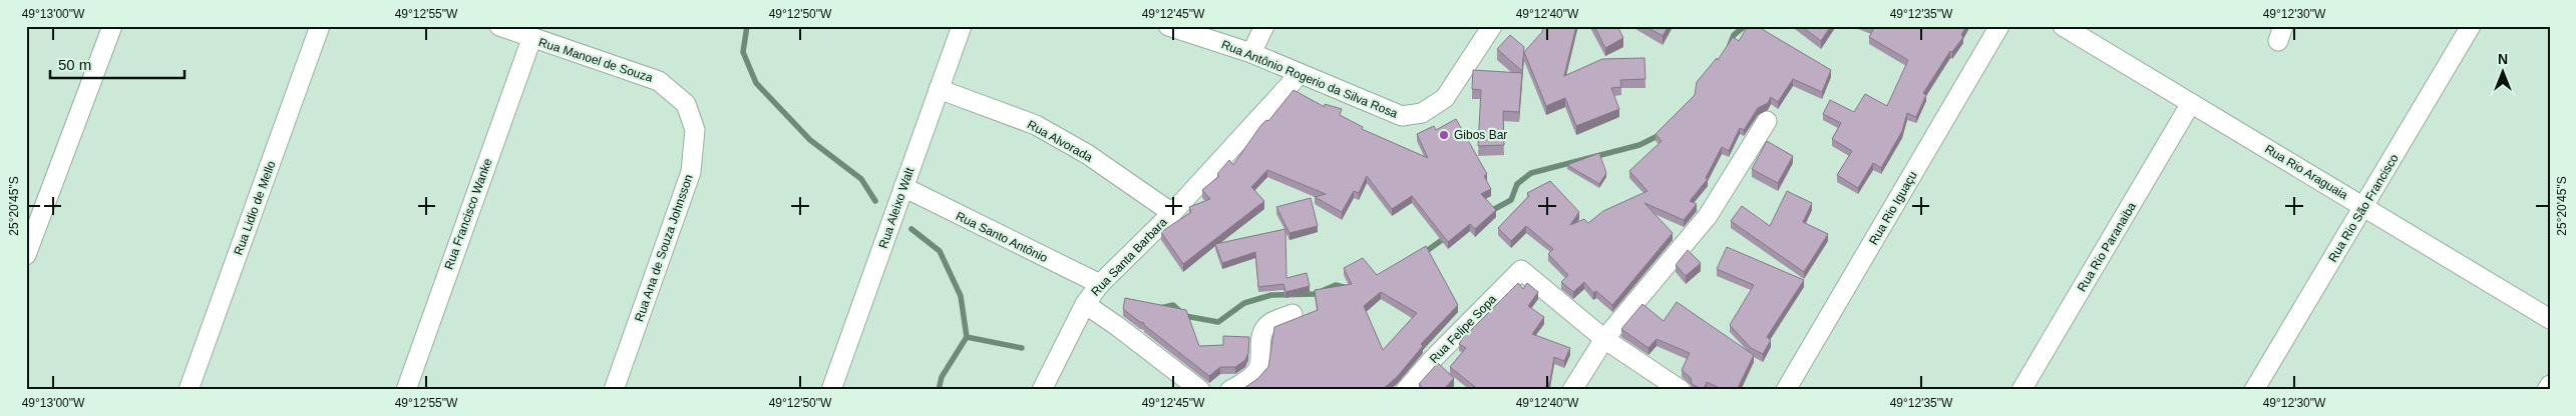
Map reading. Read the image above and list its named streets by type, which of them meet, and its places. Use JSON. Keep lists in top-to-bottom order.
{
  "streets": {
    "street": [
      "Rua Manoel de Souza",
      "Rua Antônio Rogerio da Silva Rosa",
      "Rua Alvorada",
      "Rua Rio Araguaia",
      "Rua Lidio de Mello",
      "Rua Aleixo Walt",
      "Rua Rio Iguaçu",
      "Rua Rio São Francisco",
      "Rua Francisco Wanke",
      "Rua Santo Antônio",
      "Rua Rio Paranaiba",
      "Rua Ana de Souza Johnsson",
      "Rua Santa Barbara",
      "Rua Felipe Sopa"
    ]
  },
  "crossings": [
    ["Rua Manoel de Souza", "Rua Francisco Wanke"],
    ["Rua Manoel de Souza", "Rua Ana de Souza Johnsson"],
    ["Rua Antônio Rogerio da Silva Rosa", "Rua Santa Barbara"],
    ["Rua Alvorada", "Rua Aleixo Walt"],
    ["Rua Alvorada", "Rua Santa Barbara"],
    ["Rua Rio Araguaia", "Rua Rio São Francisco"],
    ["Rua Rio Araguaia", "Rua Rio Paranaiba"],
    ["Rua Aleixo Walt", "Rua Santo Antônio"],
    ["Rua Santo Antônio", "Rua Santa Barbara"]
  ],
  "places": ["Gibos Bar"],
  "scale_bar": "50 m",
  "north": "top",
  "coordinates": [
    "49°13'00\"W",
    "49°12'55\"W",
    "49°12'50\"W",
    "49°12'45\"W",
    "49°12'40\"W",
    "49°12'35\"W",
    "49°12'30\"W",
    "25°20'45\"S"
  ]
}
